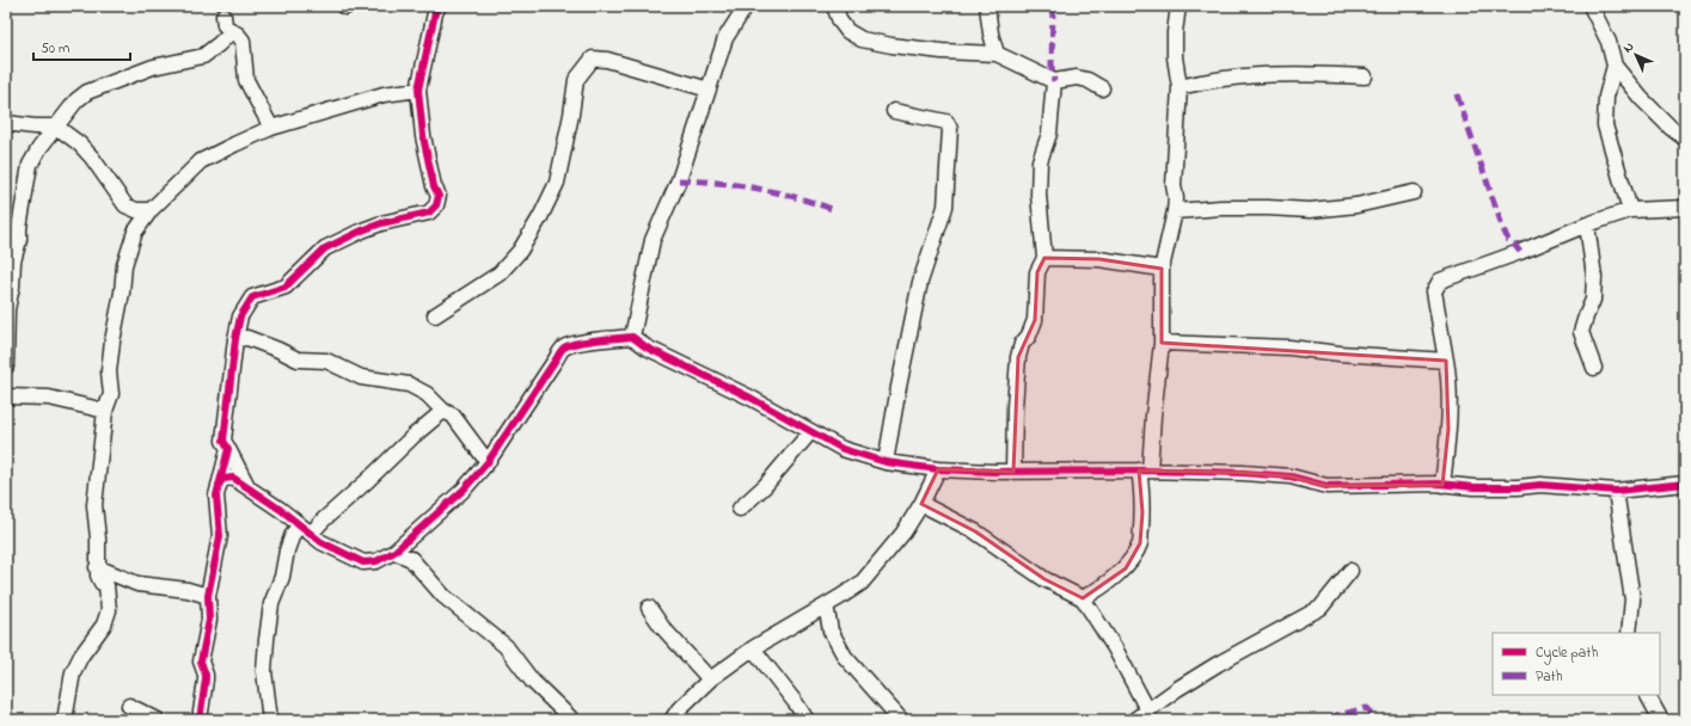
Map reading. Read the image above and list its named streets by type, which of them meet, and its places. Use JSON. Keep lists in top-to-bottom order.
{
  "legend": ["Cycle path", "Path"],
  "scale_bar": "50 m",
  "north": "top left"
}
